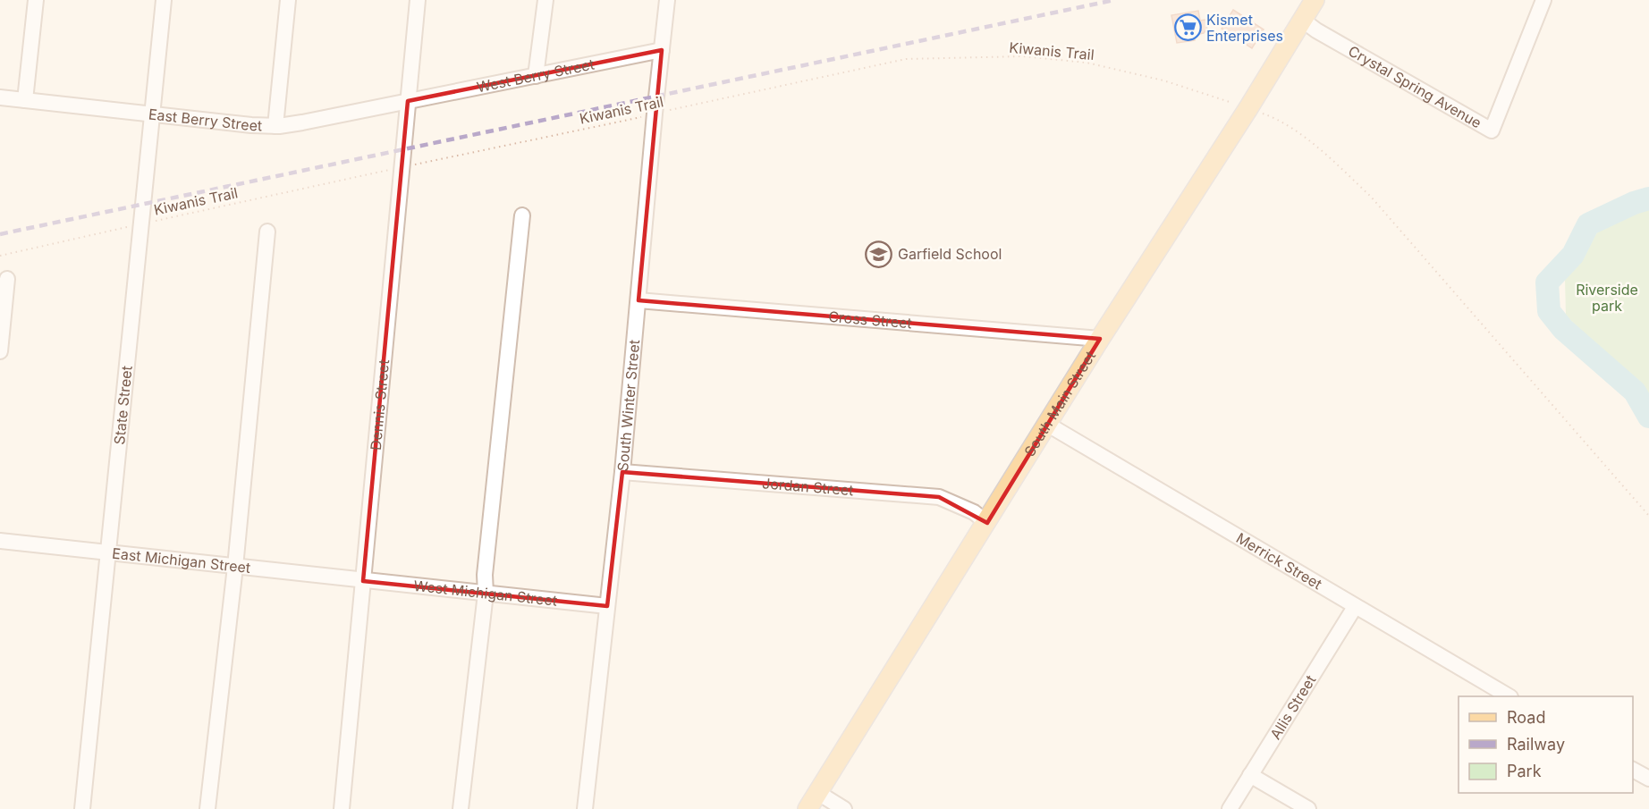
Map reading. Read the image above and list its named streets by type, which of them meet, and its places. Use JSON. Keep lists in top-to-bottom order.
{
  "streets": {
    "main road": ["South Main Street"],
    "street": [
      "West Berry Street",
      "Crystal Spring Avenue",
      "East Berry Street",
      "Cross Street",
      "State Street",
      "Dennis Street",
      "South Winter Street",
      "Jordan Street",
      "East Michigan Street",
      "Merrick Street",
      "West Michigan Street",
      "Allis Street"
    ],
    "path": ["Kiwanis Trail"]
  },
  "crossings": [
    ["Kiwanis Trail", "State Street"],
    ["Kiwanis Trail", "Dennis Street"],
    ["Kiwanis Trail", "South Main Street"],
    ["Kiwanis Trail", "South Winter Street"],
    ["West Berry Street", "East Berry Street"],
    ["West Berry Street", "Dennis Street"],
    ["West Berry Street", "South Winter Street"],
    ["Crystal Spring Avenue", "South Main Street"],
    ["East Berry Street", "State Street"],
    ["East Berry Street", "Dennis Street"],
    ["Cross Street", "South Main Street"],
    ["Cross Street", "South Winter Street"],
    ["State Street", "East Michigan Street"],
    ["Dennis Street", "East Michigan Street"],
    ["Dennis Street", "West Michigan Street"],
    ["South Main Street", "Jordan Street"],
    ["South Main Street", "Merrick Street"],
    ["South Winter Street", "Jordan Street"],
    ["South Winter Street", "West Michigan Street"],
    ["East Michigan Street", "West Michigan Street"],
    ["Merrick Street", "Allis Street"]
  ],
  "parks": ["Riverside park"],
  "places": {
    "supermarket": ["Kismet Enterprises"],
    "school or university": ["Garfield School"]
  },
  "legend": ["Road", "Railway", "Park"]
}
